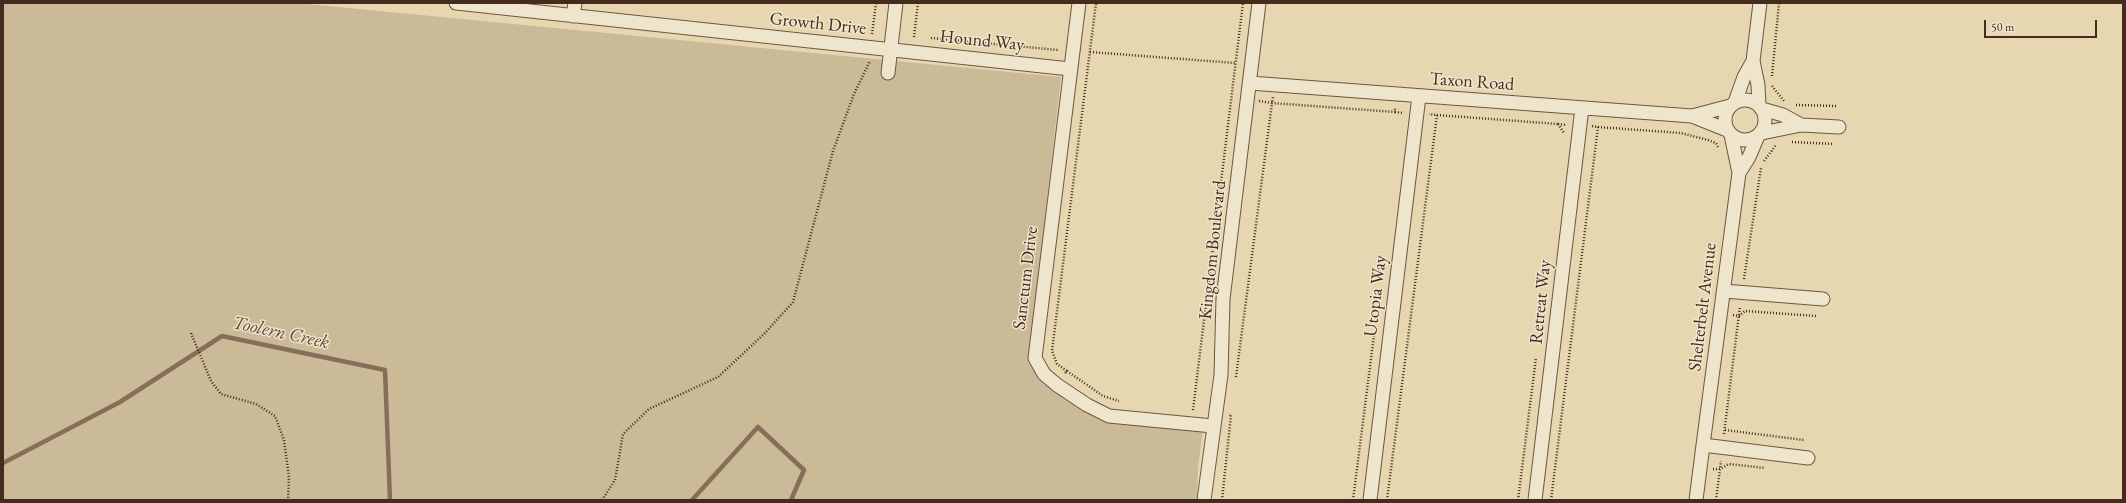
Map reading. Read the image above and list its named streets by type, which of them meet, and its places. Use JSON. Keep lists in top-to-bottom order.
{
  "streets": {
    "street": [
      "Growth Drive",
      "Hound Way",
      "Taxon Road",
      "Kingdom Boulevard",
      "Sanctum Drive",
      "Utopia Way",
      "Retreat Way",
      "Shelterbelt Avenue"
    ]
  },
  "crossings": [
    ["Growth Drive", "Hound Way"],
    ["Hound Way", "Sanctum Drive"],
    ["Taxon Road", "Kingdom Boulevard"],
    ["Taxon Road", "Utopia Way"],
    ["Taxon Road", "Retreat Way"],
    ["Kingdom Boulevard", "Sanctum Drive"]
  ],
  "water": ["Toolern Creek"],
  "scale_bar": "50 m"
}
